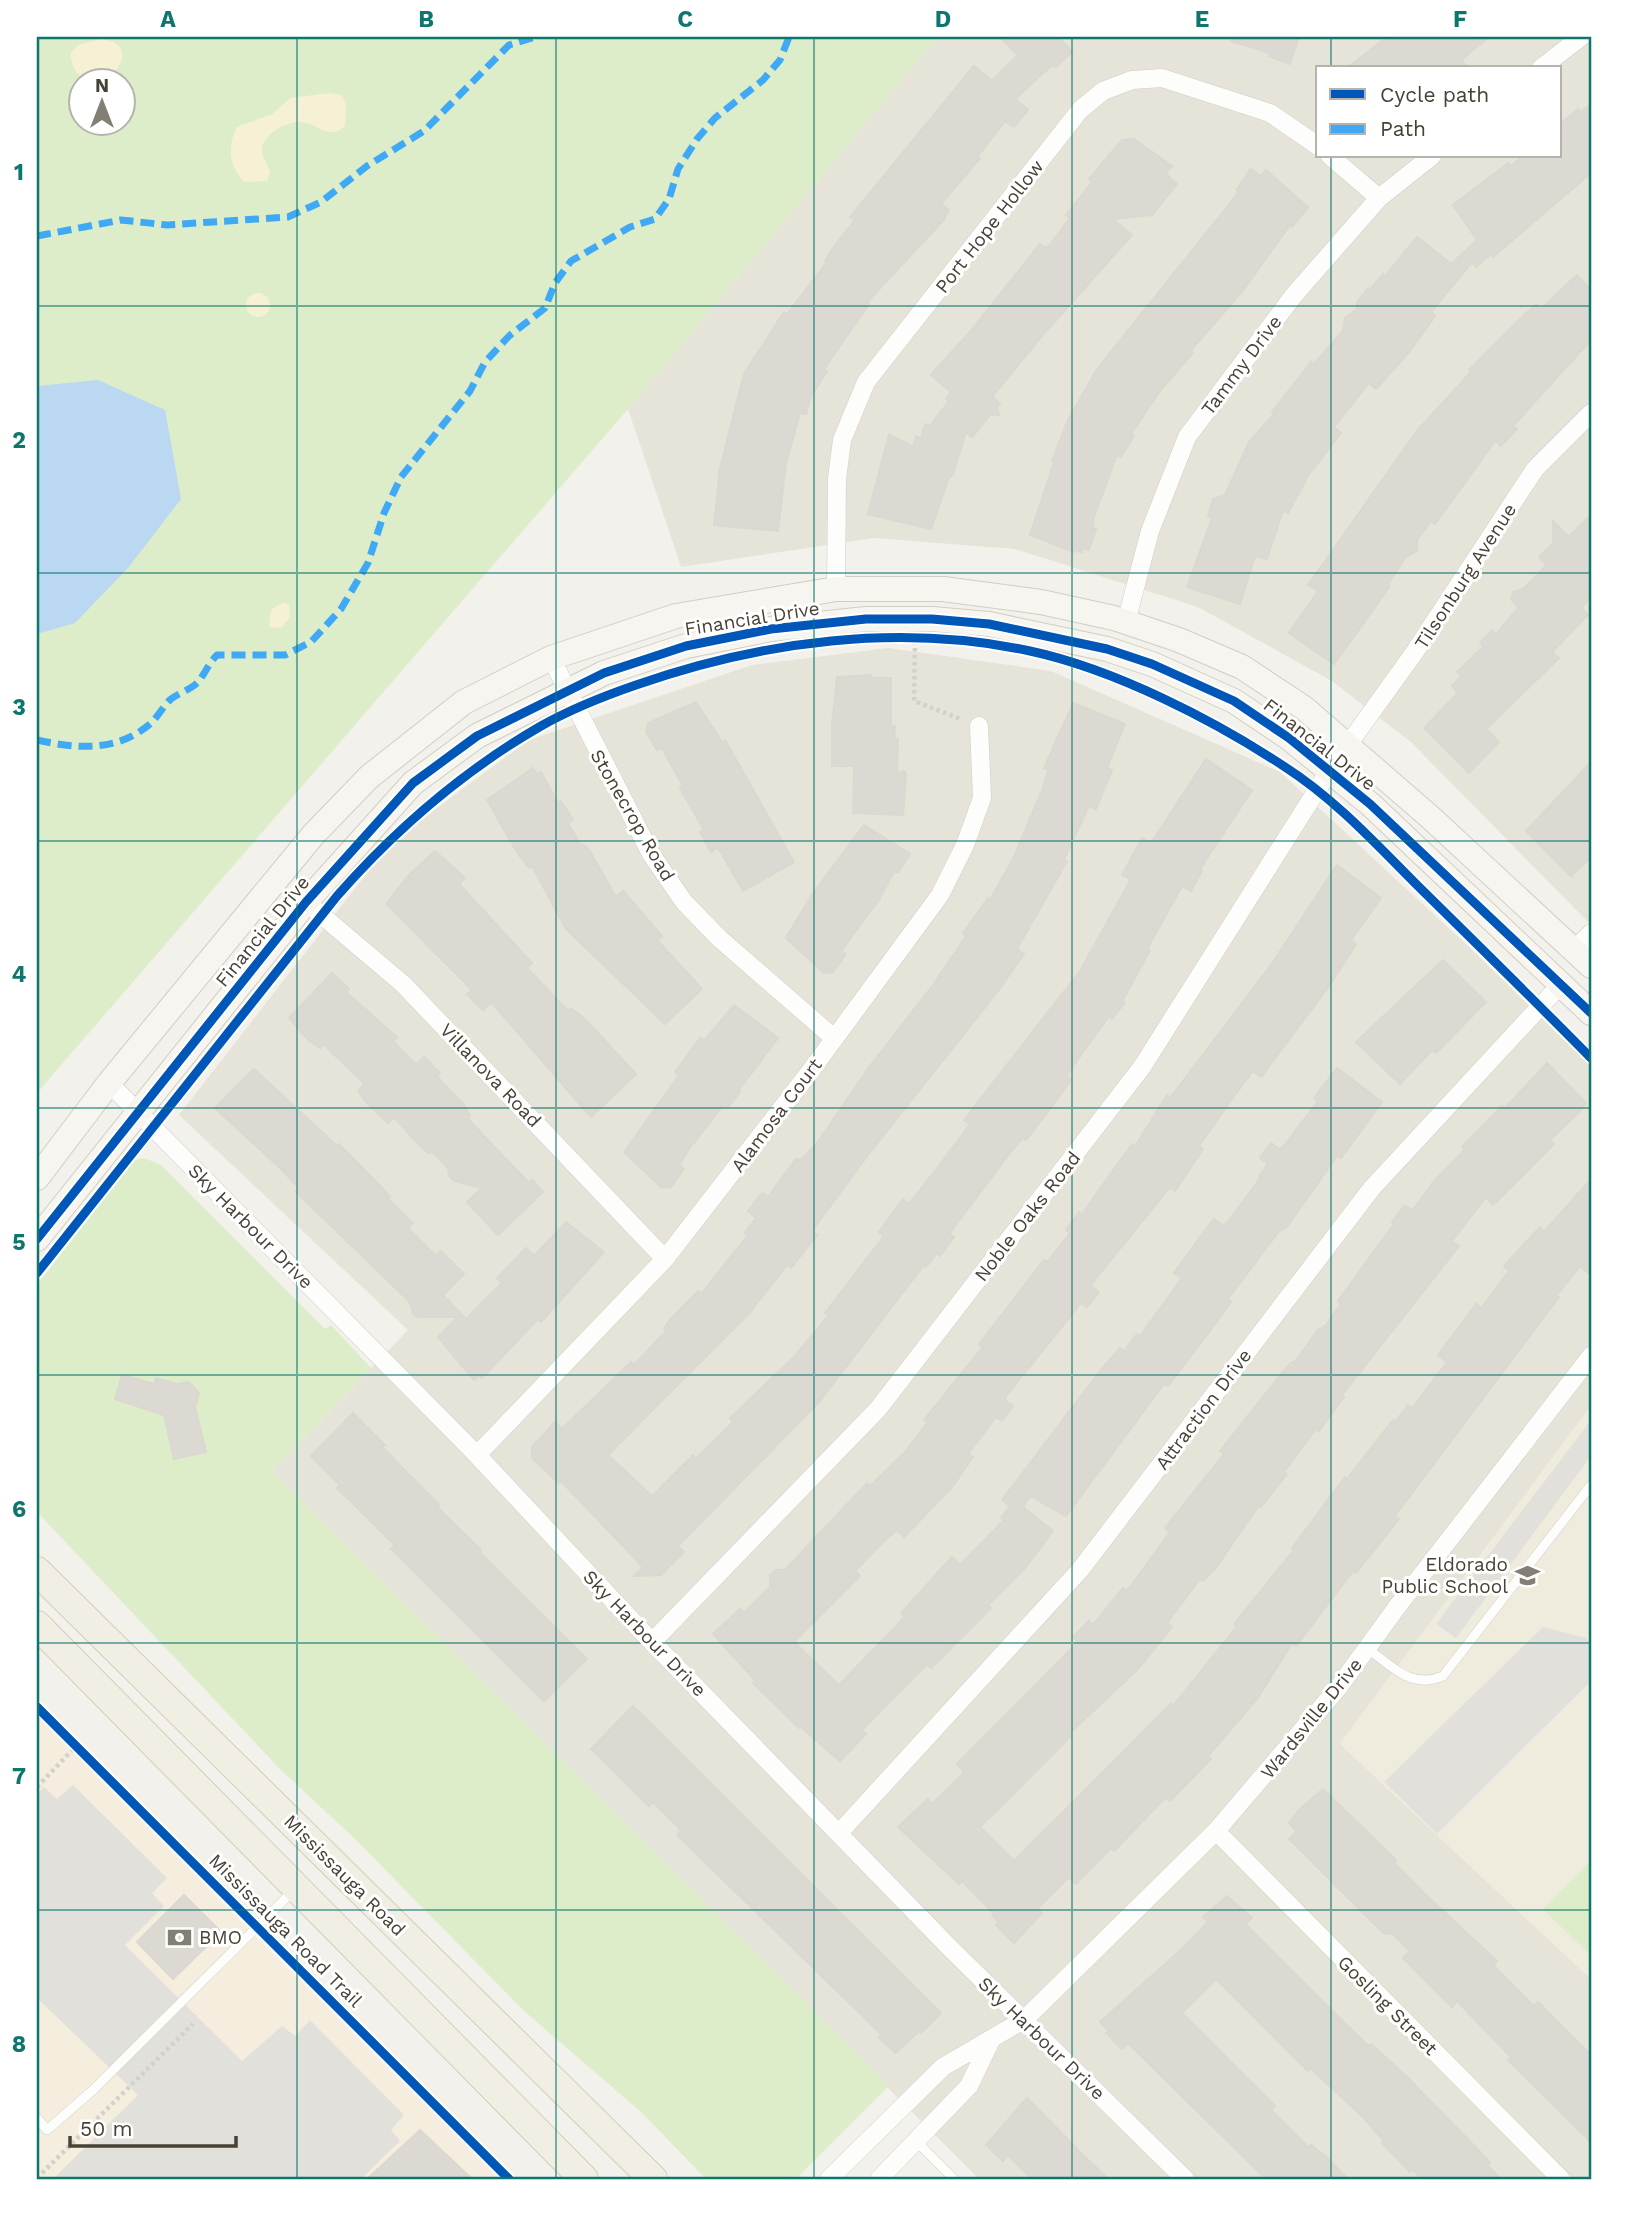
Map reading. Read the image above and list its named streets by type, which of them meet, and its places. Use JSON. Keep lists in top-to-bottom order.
{
  "streets": {
    "main road": ["Mississauga Road"],
    "street": [
      "Port Hope Hollow",
      "Tammy Drive",
      "Tilsonburg Avenue",
      "Financial Drive",
      "Stonecrop Road",
      "Villanova Road",
      "Alamosa Court",
      "Noble Oaks Road",
      "Sky Harbour Drive",
      "Attraction Drive",
      "Wardsville Drive",
      "Gosling Street"
    ],
    "cycle path": ["Mississauga Road Trail"]
  },
  "crossings": [
    ["Port Hope Hollow", "Financial Drive"],
    ["Tammy Drive", "Financial Drive"],
    ["Tilsonburg Avenue", "Financial Drive"],
    ["Tilsonburg Avenue", "Noble Oaks Road"],
    ["Financial Drive", "Stonecrop Road"],
    ["Financial Drive", "Villanova Road"],
    ["Financial Drive", "Noble Oaks Road"],
    ["Financial Drive", "Sky Harbour Drive"],
    ["Financial Drive", "Attraction Drive"],
    ["Stonecrop Road", "Alamosa Court"],
    ["Villanova Road", "Alamosa Court"],
    ["Alamosa Court", "Sky Harbour Drive"],
    ["Noble Oaks Road", "Sky Harbour Drive"],
    ["Sky Harbour Drive", "Attraction Drive"],
    ["Sky Harbour Drive", "Wardsville Drive"],
    ["Wardsville Drive", "Gosling Street"]
  ],
  "places": {
    "school or university": ["Eldorado Public School"],
    "bank": ["BMO"]
  },
  "legend": ["Cycle path", "Path"],
  "scale_bar": "50 m",
  "north": "top",
  "grid": {
    "columns": [
      "A",
      "B",
      "C",
      "D",
      "E",
      "F"
    ],
    "rows": [
      "1",
      "2",
      "3",
      "4",
      "5",
      "6",
      "7",
      "8"
    ]
  }
}
